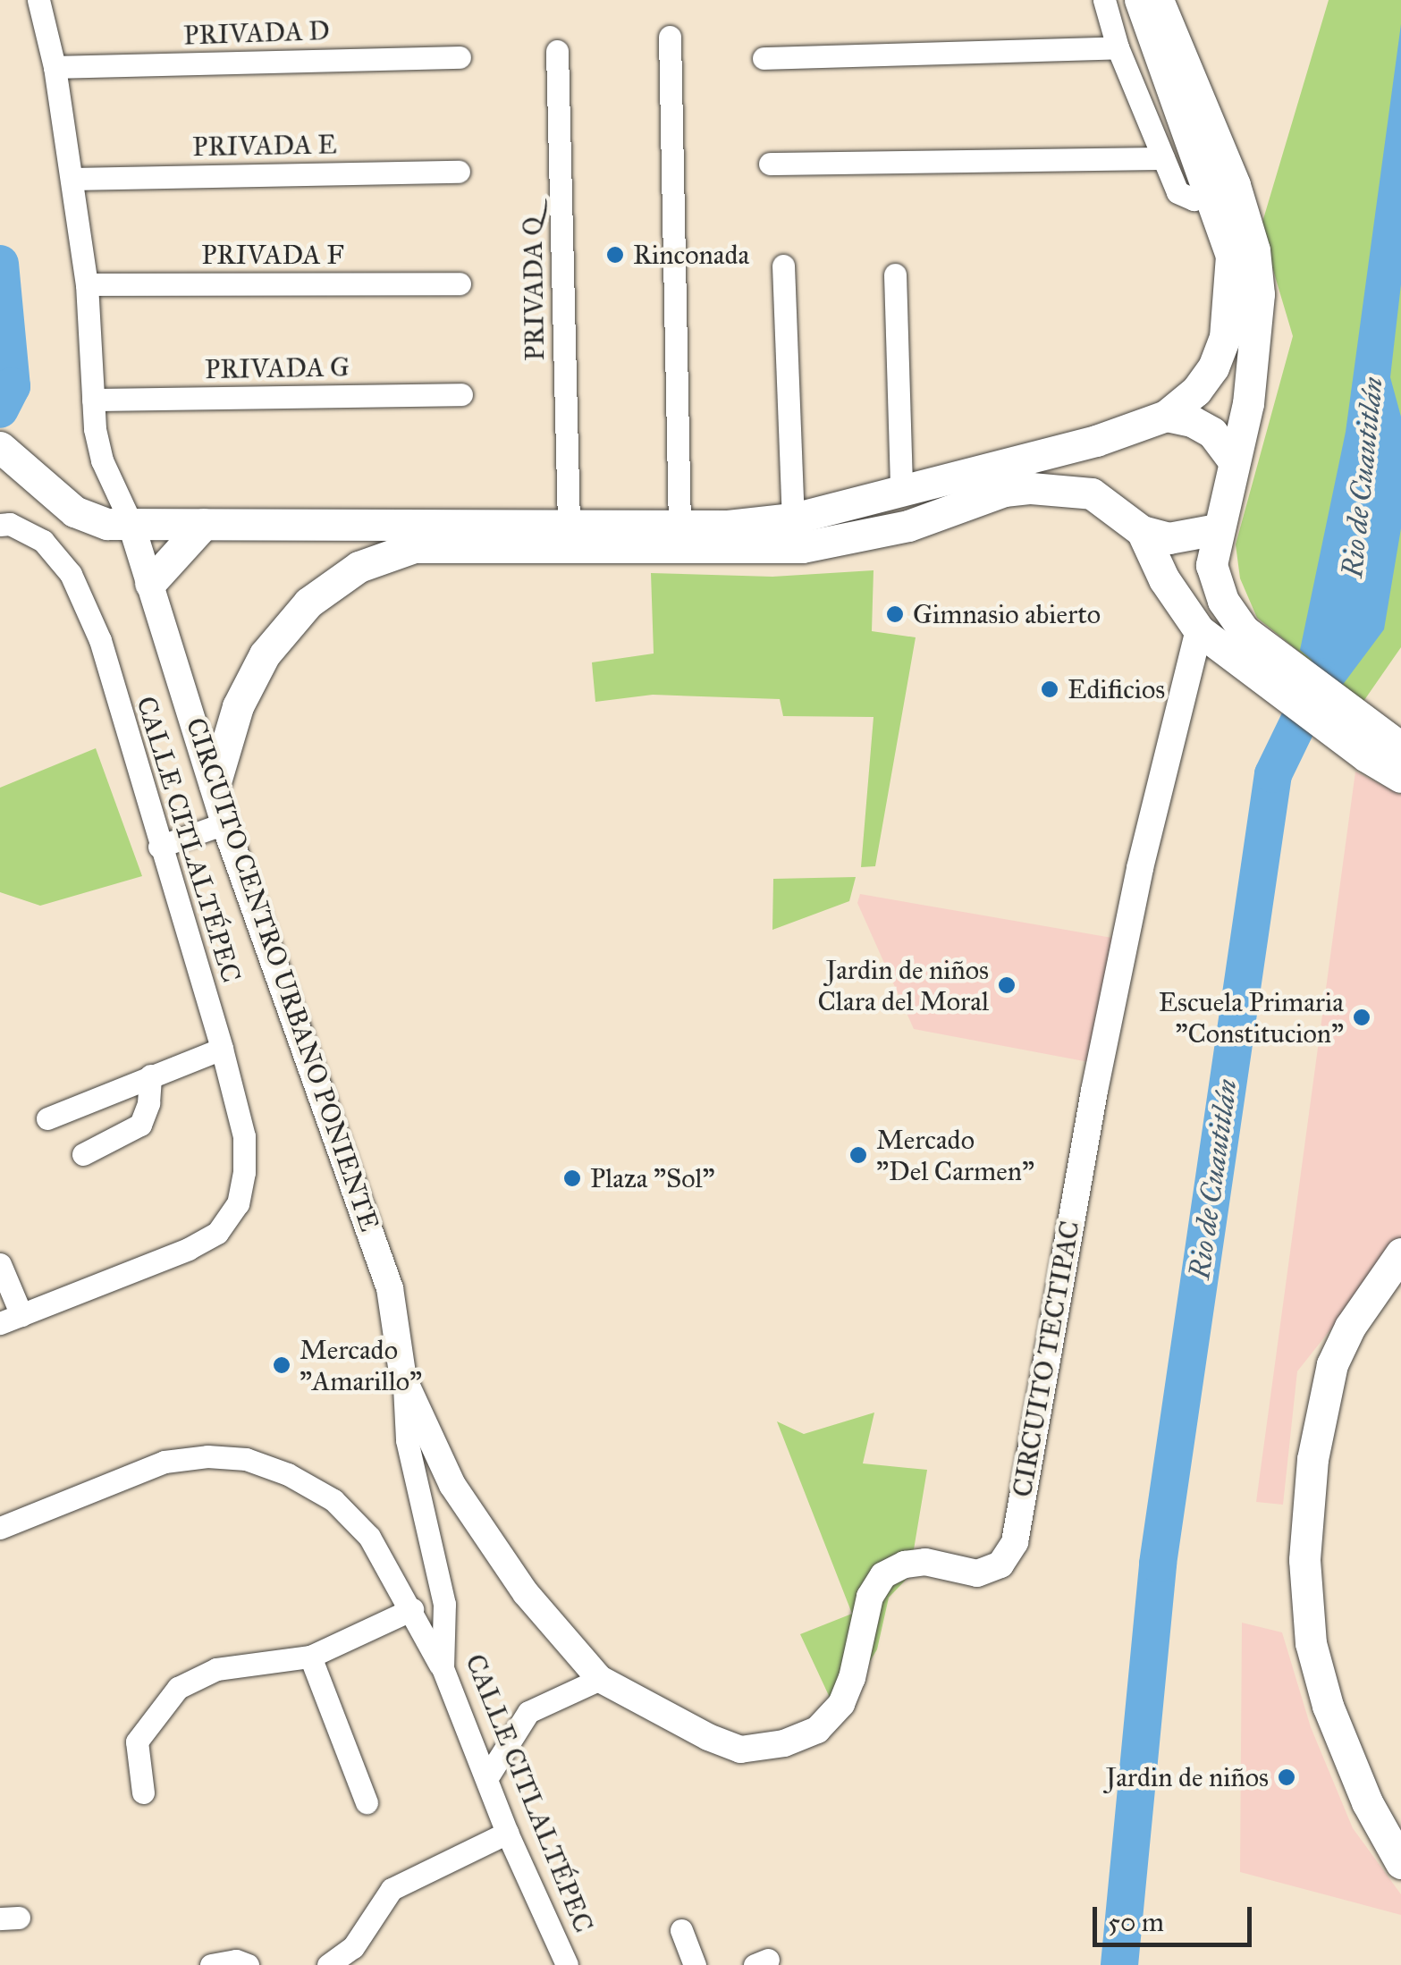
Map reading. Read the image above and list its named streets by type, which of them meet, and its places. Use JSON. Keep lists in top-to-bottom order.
{
  "streets": {
    "street": [
      "PRIVADA D",
      "PRIVADA E",
      "PRIVADA F",
      "PRIVADA Q",
      "PRIVADA G",
      "CALLE CITLALTÉPEC",
      "CIRCUITO CENTRO URBANO PONIENTE",
      "CIRCUITO TECTIPAC"
    ]
  },
  "crossings": [
    ["CALLE CITLALTÉPEC", "CIRCUITO CENTRO URBANO PONIENTE"],
    ["CIRCUITO CENTRO URBANO PONIENTE", "CIRCUITO TECTIPAC"]
  ],
  "water": ["Rio de Cuautitlán"],
  "places": [
    "Rinconada",
    "Gimnasio abierto",
    "Edificios",
    "Jardin de niños Clara del Moral",
    "Escuela Primaria \"Constitucion\"",
    "Mercado \"Del Carmen\"",
    "Plaza \"Sol\"",
    "Mercado \"Amarillo\"",
    "Jardin de niños"
  ],
  "scale_bar": "50 m"
}
